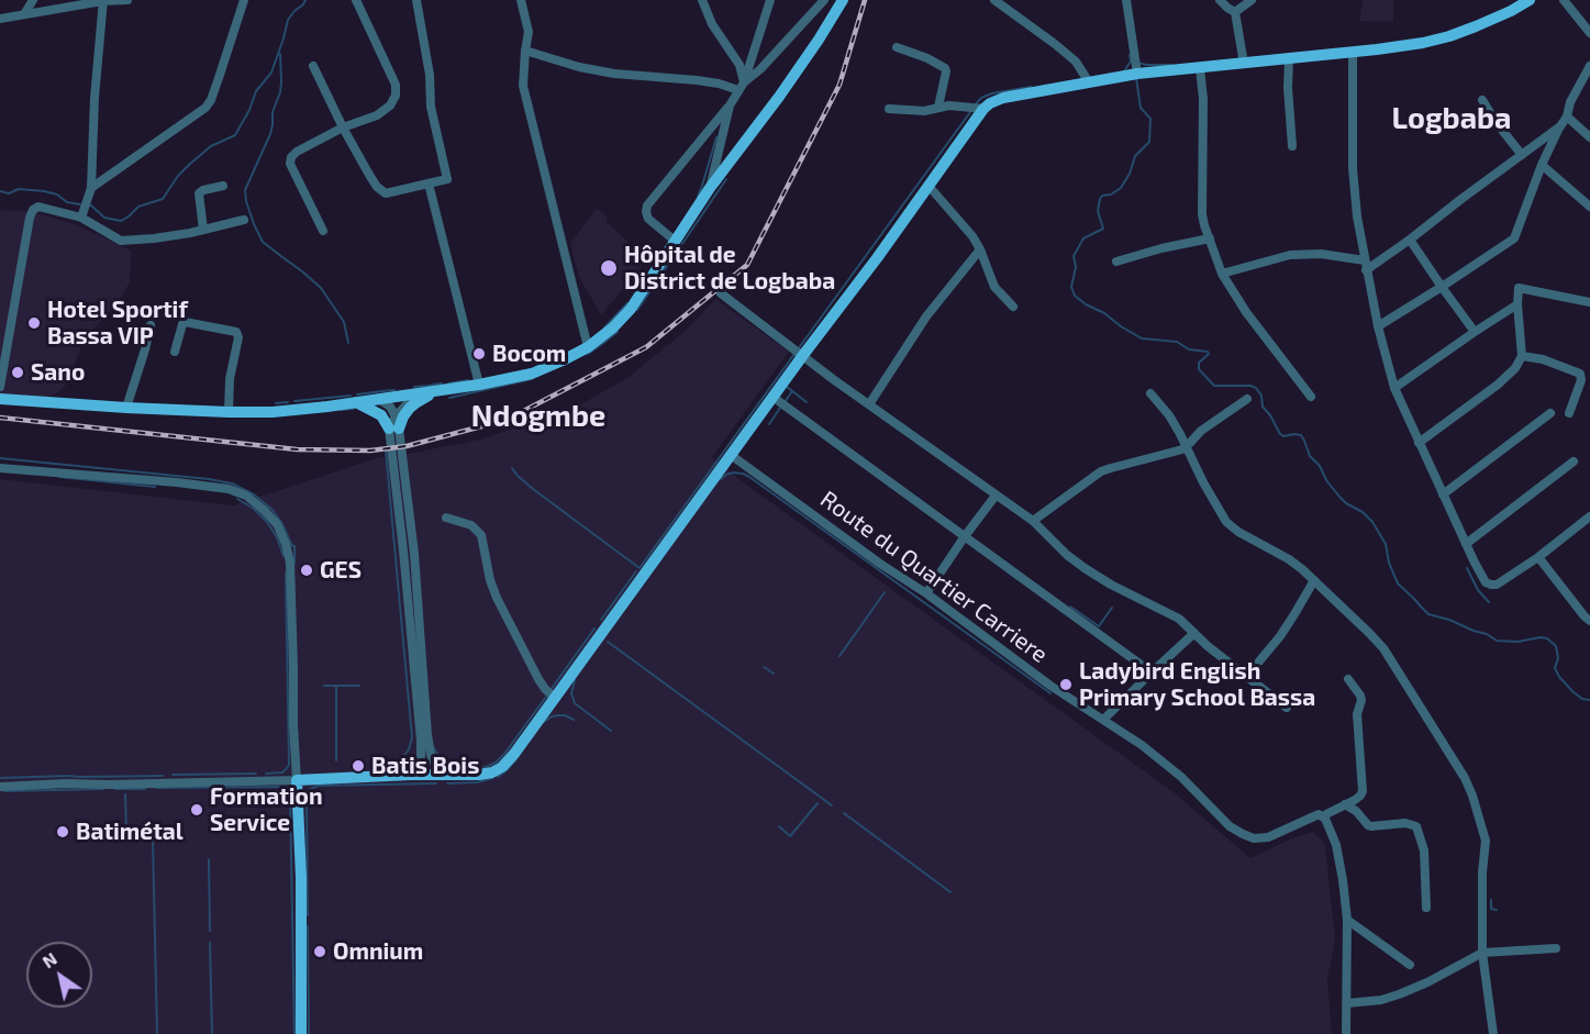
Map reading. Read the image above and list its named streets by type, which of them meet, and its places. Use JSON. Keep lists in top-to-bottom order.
{
  "streets": {
    "street": ["Route du Quartier Carriere"]
  },
  "districts": ["Logbaba", "Ndogmbe"],
  "places": [
    "Hôpital de District de Logbaba",
    "Hotel Sportif Bassa VIP",
    "Bocom",
    "Sano",
    "GES",
    "Ladybird English Primary School Bassa",
    "Batis Bois",
    "Formation Service",
    "Batimétal",
    "Omnium"
  ],
  "north": "top left"
}
